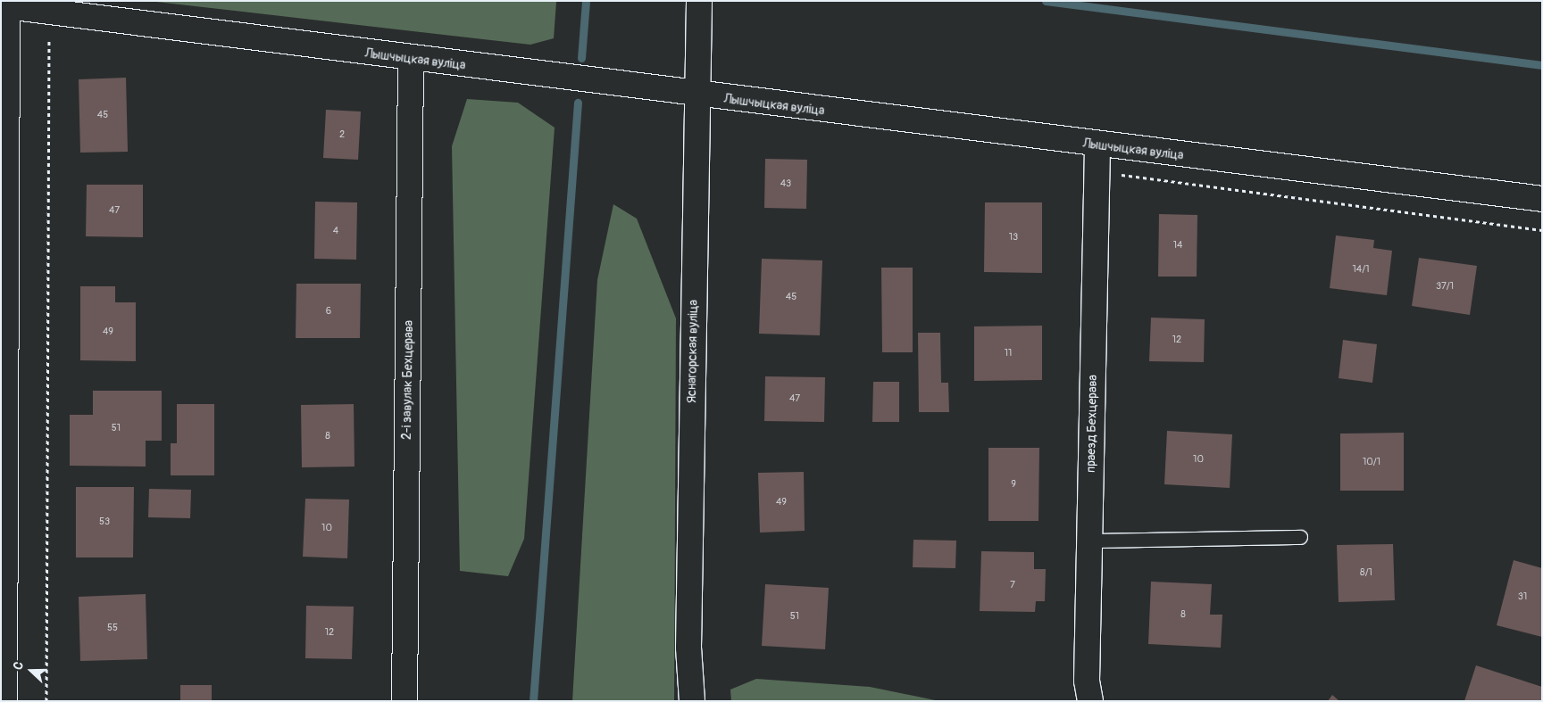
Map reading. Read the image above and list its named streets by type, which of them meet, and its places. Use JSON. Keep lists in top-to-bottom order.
{
  "streets": {
    "street": [
      "Лышчыцкая вуліца",
      "Яснагорская вуліца",
      "2-і завулак Бехцерава",
      "праезд Бехцерава"
    ]
  },
  "crossings": [
    ["Лышчыцкая вуліца", "Яснагорская вуліца"],
    ["Лышчыцкая вуліца", "2-і завулак Бехцерава"],
    ["Лышчыцкая вуліца", "праезд Бехцерава"]
  ],
  "house_numbers": [
    "45",
    "2",
    "43",
    "47",
    "4",
    "13",
    "14",
    "14/1",
    "37/1",
    "45",
    "6",
    "49",
    "12",
    "11",
    "47",
    "51",
    "8",
    "10",
    "10/1",
    "9",
    "49",
    "53",
    "10",
    "8/1",
    "7",
    "31",
    "8",
    "51",
    "55",
    "12"
  ],
  "north": "left"
}
